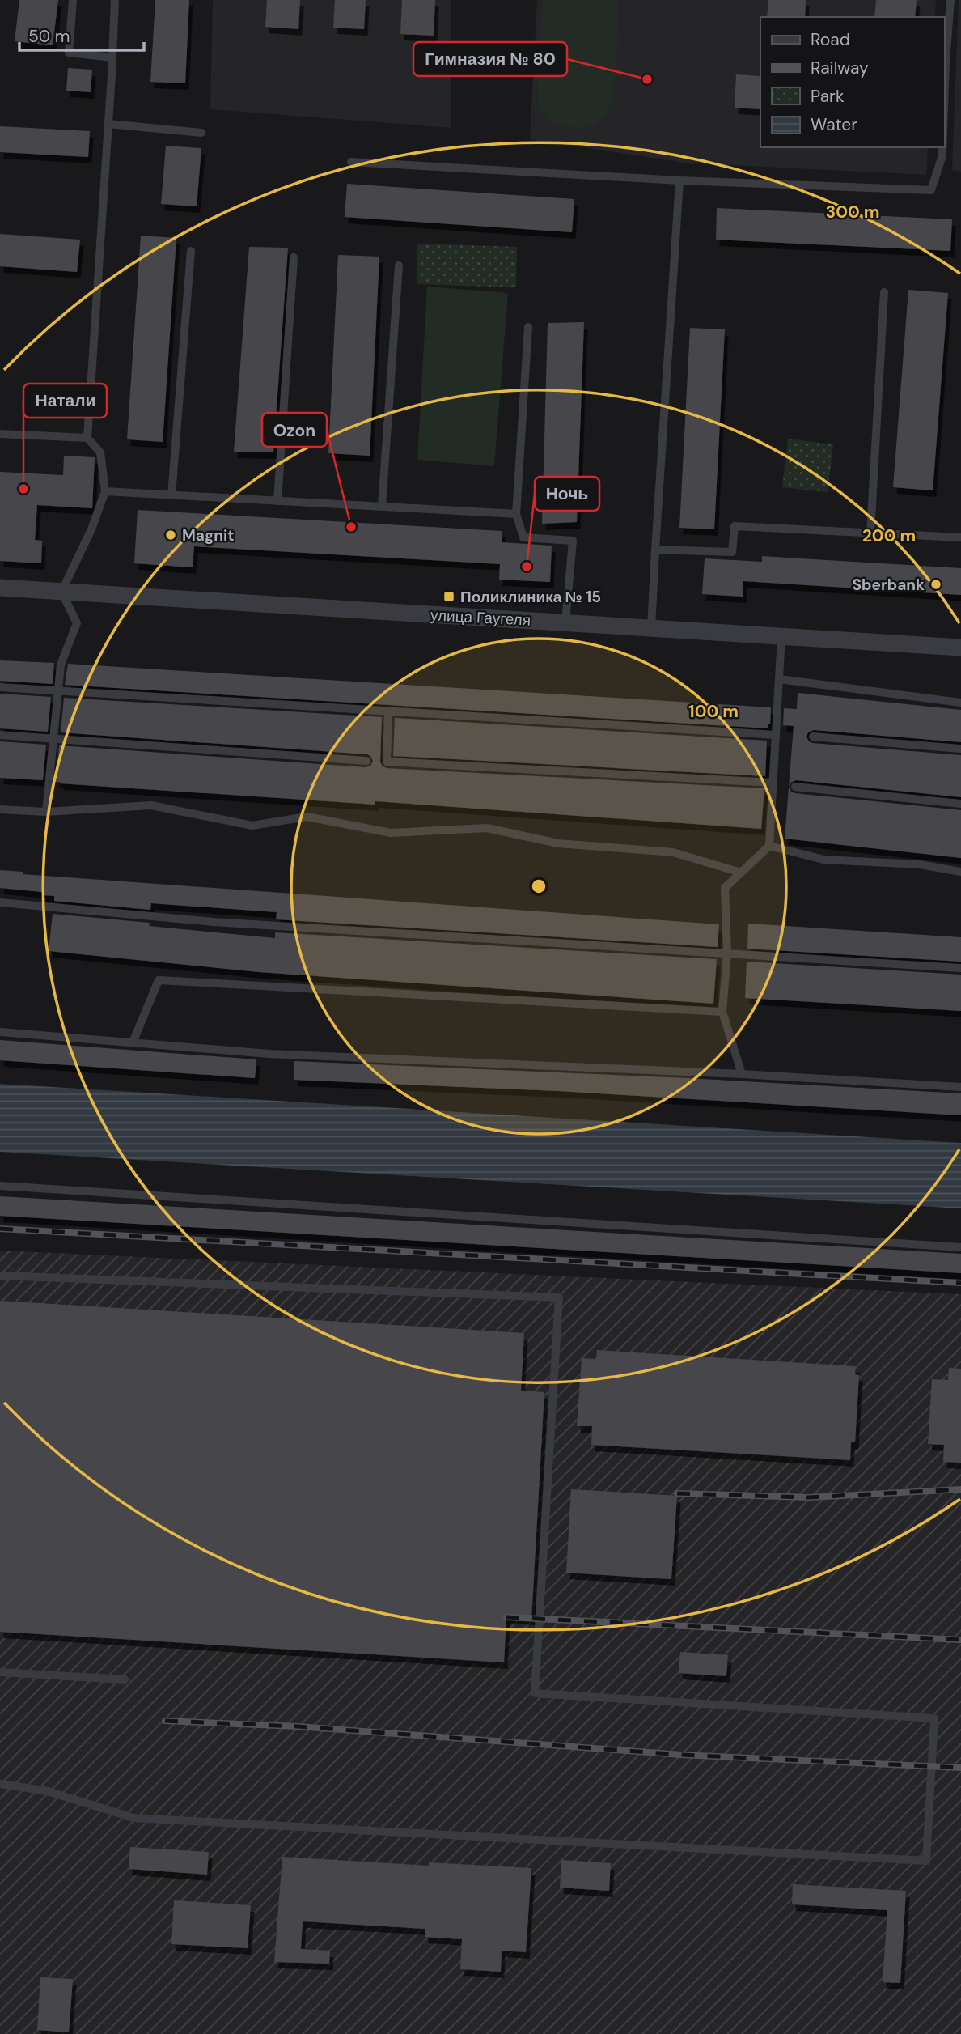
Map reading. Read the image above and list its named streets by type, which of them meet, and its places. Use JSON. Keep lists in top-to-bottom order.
{
  "streets": {
    "street": ["улица Гаугеля"]
  },
  "places": {
    "other": [
      "Гимназия № 80",
      "Натали",
      "Ozon",
      "Magnit",
      "Ночь",
      "Sberbank"
    ],
    "transit": ["Поликлиника № 15"]
  },
  "legend": [
    "Road",
    "Railway",
    "Park",
    "Water"
  ],
  "scale_bar": "50 m",
  "rings": ["300 m", "200 m", "100 m"]
}
